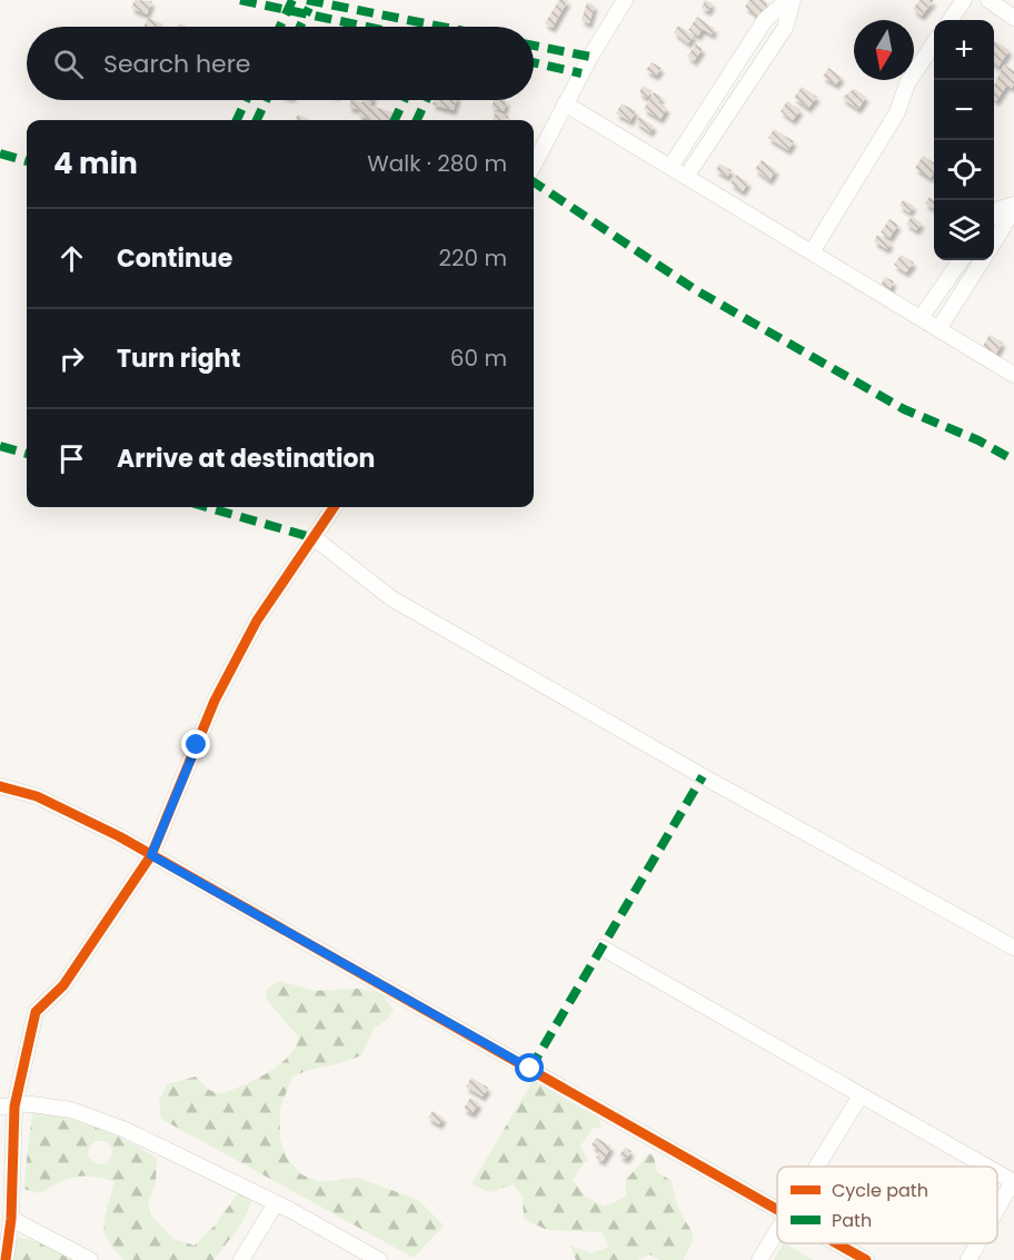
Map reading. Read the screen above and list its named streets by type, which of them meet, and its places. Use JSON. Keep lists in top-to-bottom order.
{
  "legend": ["Cycle path", "Path"],
  "north": "bottom",
  "page": {
    "map_buttons": ["+", "−"],
    "search": "Search here",
    "heading": ["4 min", "Walk · 280 m"],
    "list": [
      ["Continue", "220 m"],
      ["Turn right", "60 m"],
      "Arrive at destination"
    ]
  }
}
